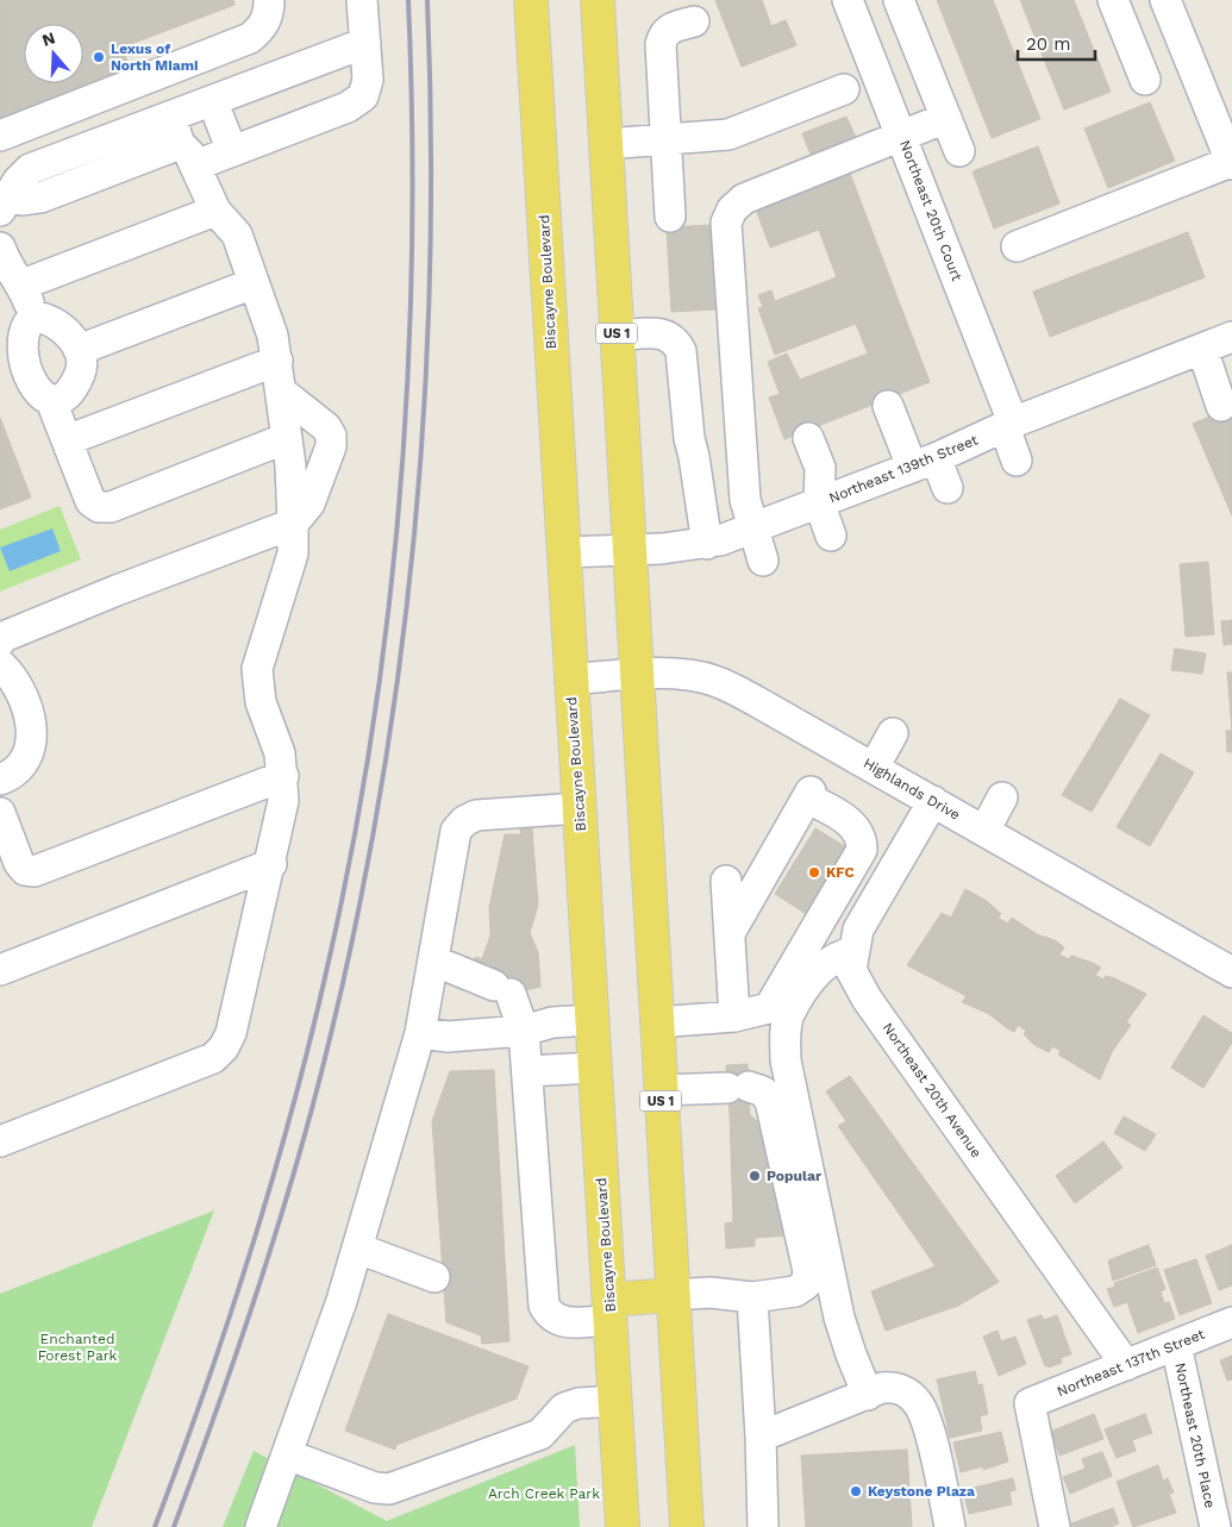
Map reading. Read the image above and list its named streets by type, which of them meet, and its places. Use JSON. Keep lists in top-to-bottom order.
{
  "streets": {
    "main road": ["Biscayne Boulevard", "US 1"],
    "street": [
      "Northeast 20th Court",
      "Northeast 139th Street",
      "Highlands Drive",
      "Northeast 20th Avenue",
      "Northeast 137th Street",
      "Northeast 20th Place"
    ]
  },
  "crossings": [
    ["Northeast 20th Court", "Northeast 139th Street"],
    ["Biscayne Boulevard", "Northeast 139th Street"],
    ["Biscayne Boulevard", "Highlands Drive"],
    ["US 1", "Northeast 139th Street"],
    ["US 1", "Highlands Drive"],
    ["Highlands Drive", "Northeast 20th Avenue"],
    ["Northeast 20th Avenue", "Northeast 137th Street"],
    ["Northeast 137th Street", "Northeast 20th Place"]
  ],
  "parks": ["Enchanted Forest Park", "Arch Creek Park"],
  "places": [
    "Lexus of North Miami",
    "KFC",
    "Popular",
    "Keystone Plaza"
  ],
  "scale_bar": "20 m",
  "north": "top"
}
